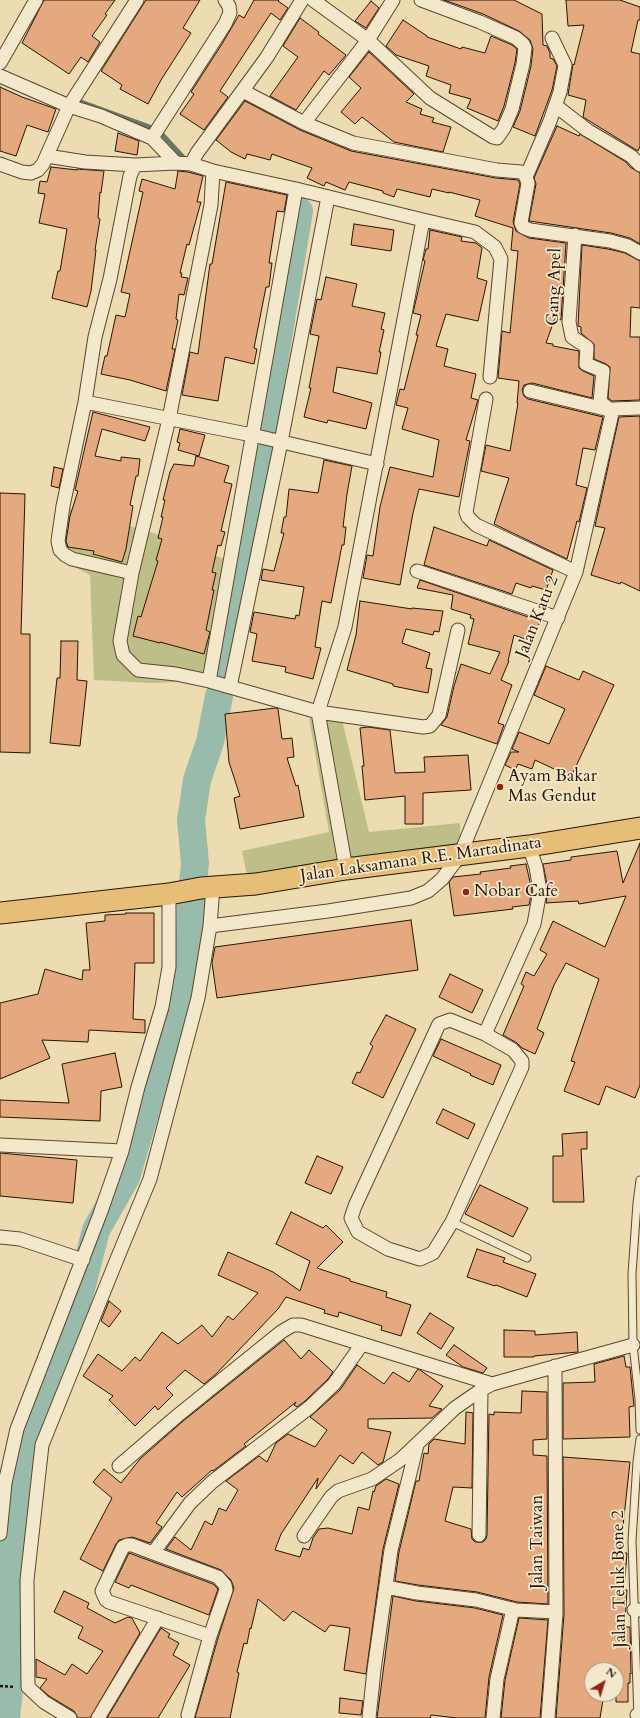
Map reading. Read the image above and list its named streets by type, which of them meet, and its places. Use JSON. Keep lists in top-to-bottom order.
{
  "streets": {
    "main road": ["Jalan Laksamana R.E. Martadinata"],
    "street": ["Gang Apel", "Jalan Katu 2", "Jalan Taiwan"],
    "lane": ["Jalan Teluk Bone 2"]
  },
  "crossings": [
    ["Gang Apel", "Jalan Katu 2"],
    ["Jalan Katu 2", "Jalan Laksamana R.E. Martadinata"]
  ],
  "places": ["Ayam Bakar Mas Gendut", "Nobar Cafe"],
  "north": "top right"
}
